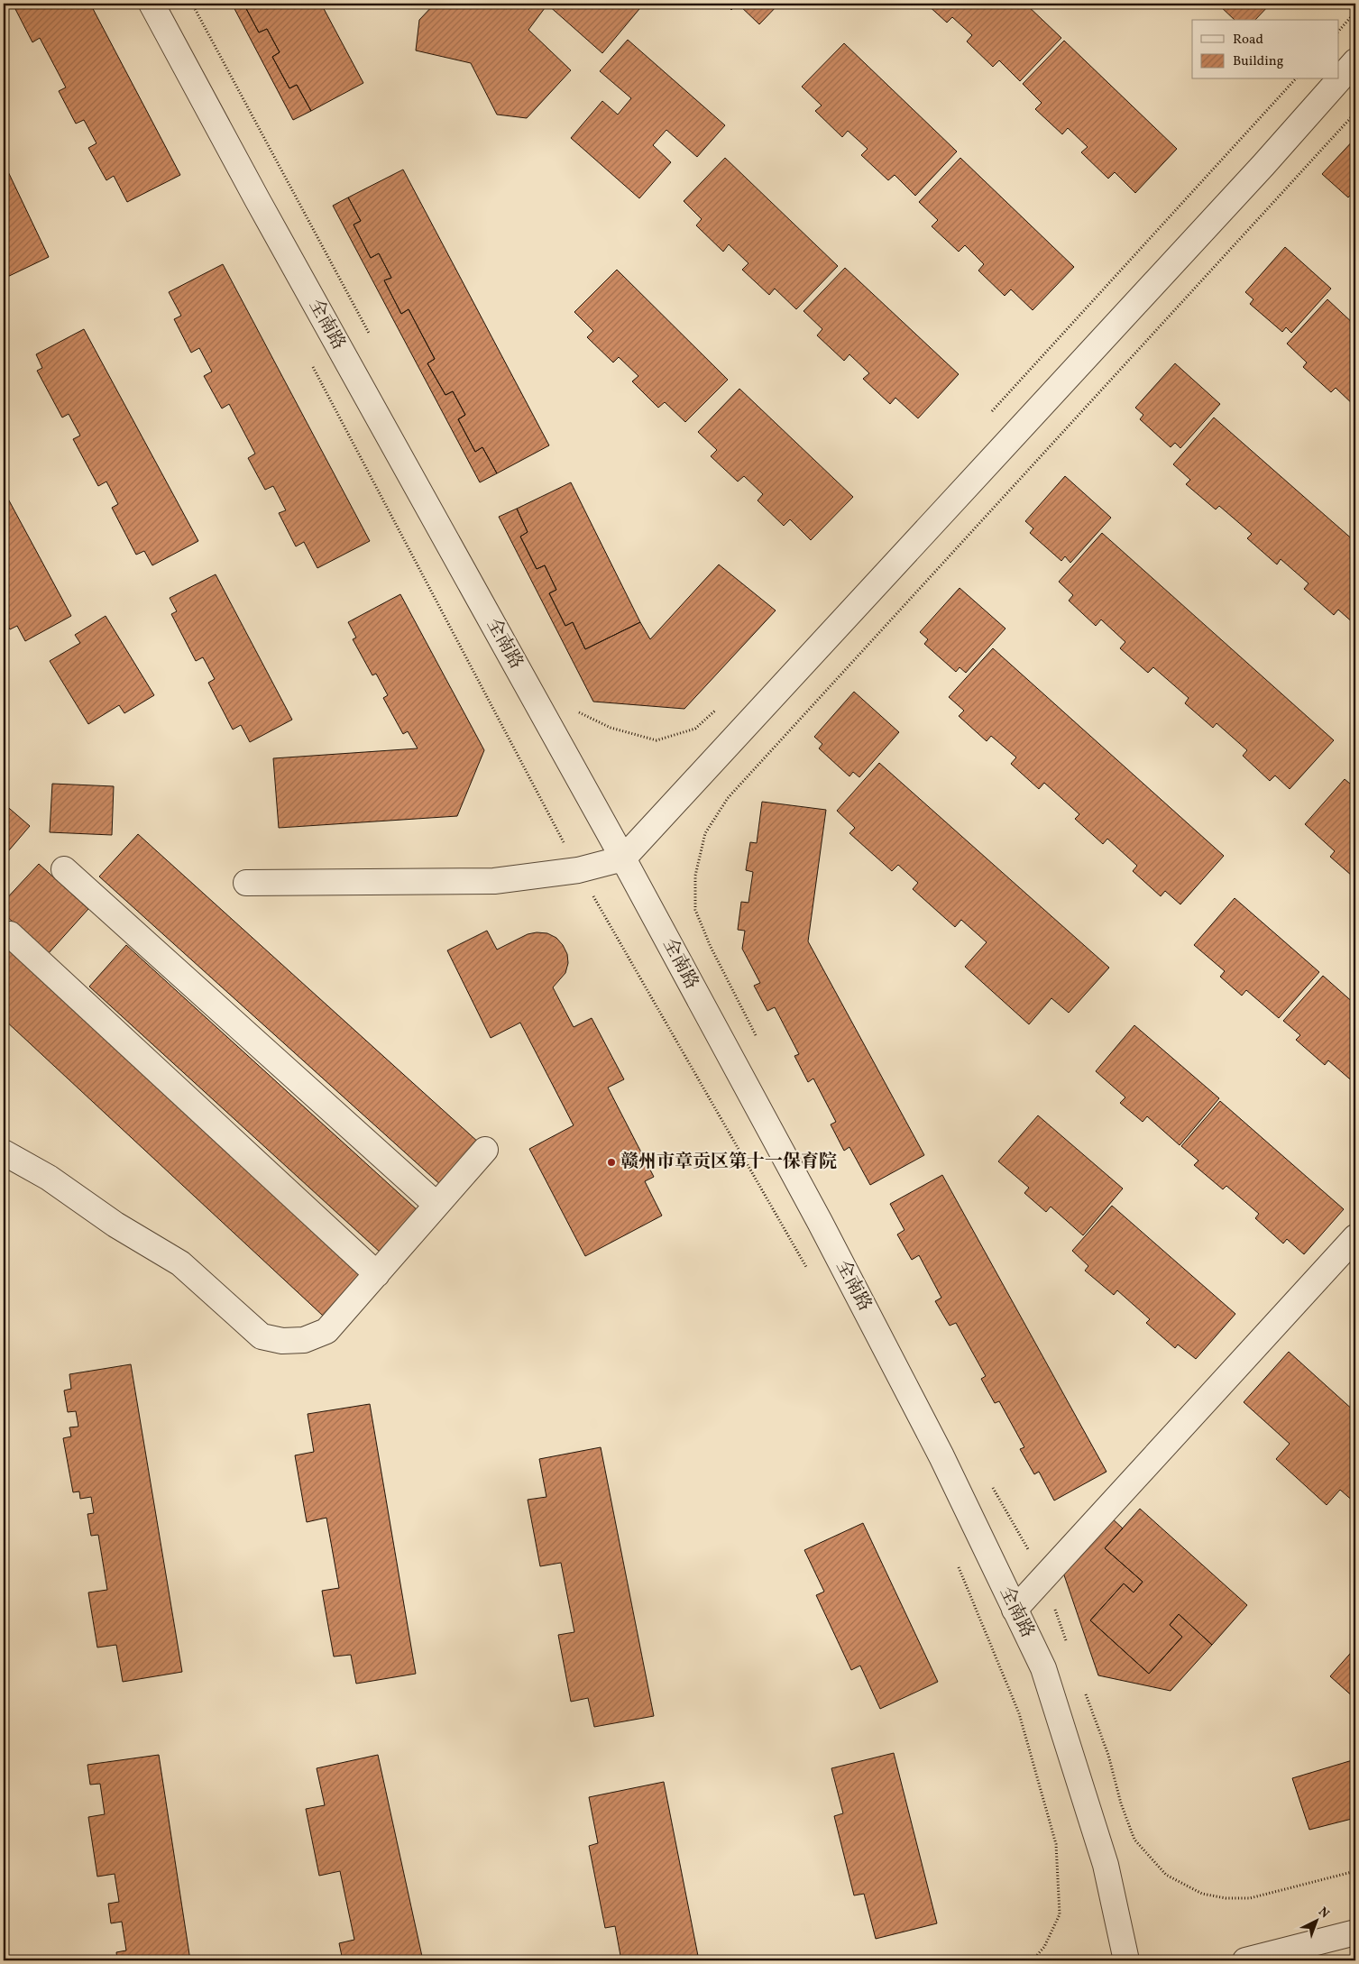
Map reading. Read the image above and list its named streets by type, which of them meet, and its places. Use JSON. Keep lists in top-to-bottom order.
{
  "streets": {
    "street": ["全南路"]
  },
  "places": ["赣州市章贡区第十一保育院"],
  "legend": ["Road", "Building"],
  "north": "top right"
}
